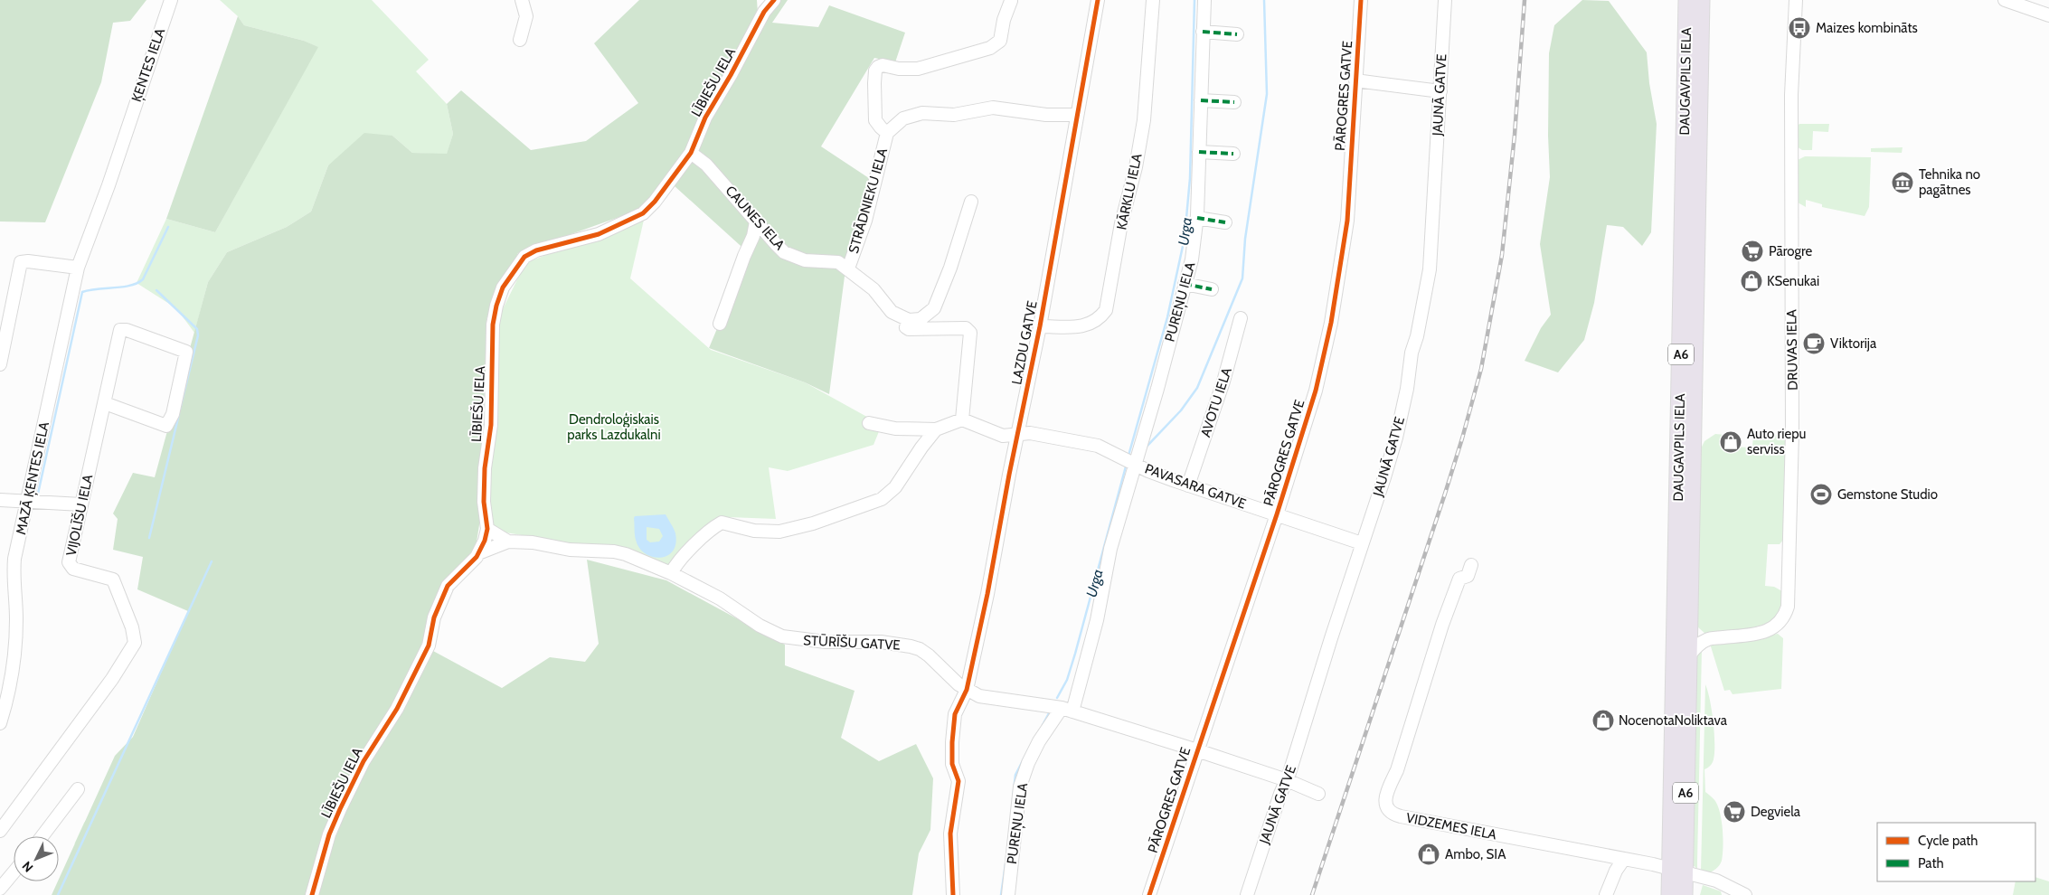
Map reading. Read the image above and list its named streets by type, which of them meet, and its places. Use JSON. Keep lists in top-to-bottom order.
{
  "streets": {
    "highway": ["DAUGAVPILS IELA", "A6"],
    "street": [
      "ĶENTES IELA",
      "LĪBIEŠU IELA",
      "JAUNĀ GATVE",
      "PĀROGRES GATVE",
      "KĀRKLU IELA",
      "STRĀDNIEKU IELA",
      "CAUNES IELA",
      "PUREŅU IELA",
      "LAZDU GATVE",
      "DRUVAS IELA",
      "AVOTU IELA",
      "MAZĀ ĶENTES IELA",
      "PAVASARA GATVE",
      "VIJOLĪŠU IELA",
      "STŪRĪŠU GATVE",
      "VIDZEMES IELA"
    ]
  },
  "crossings": [
    ["ĶENTES IELA", "MAZĀ ĶENTES IELA"],
    ["DAUGAVPILS IELA", "VIDZEMES IELA"],
    ["LĪBIEŠU IELA", "CAUNES IELA"],
    ["LĪBIEŠU IELA", "STŪRĪŠU GATVE"],
    ["JAUNĀ GATVE", "PAVASARA GATVE"],
    ["JAUNĀ GATVE", "STŪRĪŠU GATVE"],
    ["PĀROGRES GATVE", "PAVASARA GATVE"],
    ["PĀROGRES GATVE", "STŪRĪŠU GATVE"],
    ["KĀRKLU IELA", "LAZDU GATVE"],
    ["STRĀDNIEKU IELA", "CAUNES IELA"],
    ["CAUNES IELA", "PAVASARA GATVE"],
    ["PUREŅU IELA", "PAVASARA GATVE"],
    ["PUREŅU IELA", "STŪRĪŠU GATVE"],
    ["LAZDU GATVE", "PAVASARA GATVE"],
    ["LAZDU GATVE", "STŪRĪŠU GATVE"],
    ["AVOTU IELA", "PAVASARA GATVE"]
  ],
  "water": ["Urga"],
  "parks": ["Dendroloģiskais parks Lazdukalni"],
  "places": {
    "bus stop": ["Maizes kombināts"],
    "museum": ["Tehnika no pagātnes"],
    "supermarket": ["Pārogre", "Degviela"],
    "shop": [
      "KSenukai",
      "Auto riepu serviss",
      "NocenotaNoliktava",
      "Ambo, SIA"
    ],
    "cafe": ["Viktorija"],
    "sports": ["Gemstone Studio"]
  },
  "legend": ["Cycle path", "Path"],
  "north": "bottom left"
}
